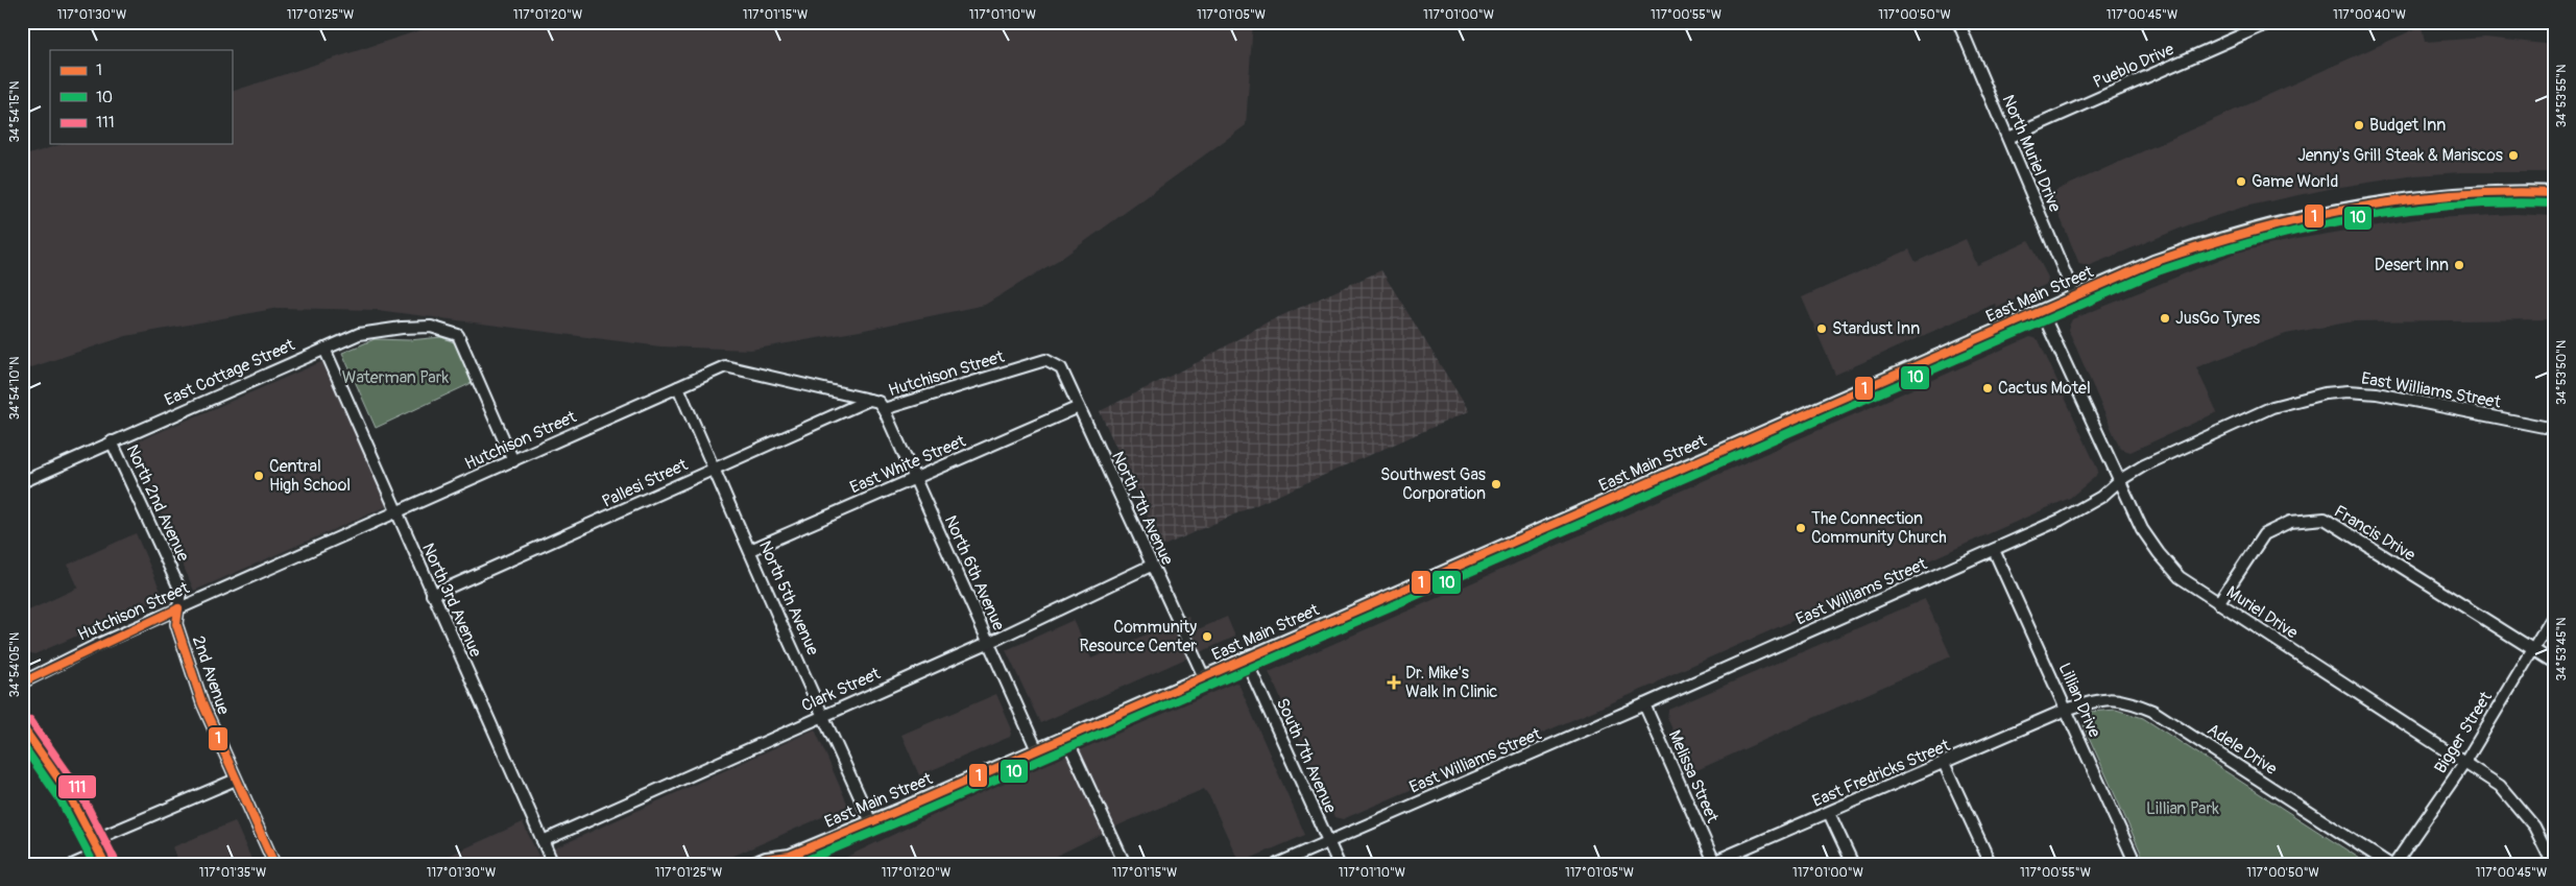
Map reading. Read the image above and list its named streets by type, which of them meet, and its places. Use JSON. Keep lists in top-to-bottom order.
{
  "streets": {
    "main road": ["East Main Street"],
    "street": [
      "Pueblo Drive",
      "North Muriel Drive",
      "East Cottage Street",
      "Hutchison Street",
      "East Williams Street",
      "East White Street",
      "Pallesi Street",
      "North 2nd Avenue",
      "North 7th Avenue",
      "Francis Drive",
      "North 6th Avenue",
      "North 5th Avenue",
      "North 3rd Avenue",
      "Muriel Drive",
      "2nd Avenue",
      "Clark Street",
      "Lillian Drive",
      "Bigger Street",
      "Adele Drive",
      "South 7th Avenue",
      "East Fredricks Street",
      "Melissa Street"
    ]
  },
  "crossings": [
    ["Pueblo Drive", "North Muriel Drive"],
    ["North Muriel Drive", "East Main Street"],
    ["East Main Street", "North 7th Avenue"],
    ["East Main Street", "North 6th Avenue"],
    ["East Main Street", "North 5th Avenue"],
    ["East Main Street", "Muriel Drive"],
    ["East Main Street", "South 7th Avenue"],
    ["East Cottage Street", "Hutchison Street"],
    ["East Cottage Street", "North 2nd Avenue"],
    ["East Cottage Street", "North 3rd Avenue"],
    ["Hutchison Street", "Pallesi Street"],
    ["Hutchison Street", "North 2nd Avenue"],
    ["Hutchison Street", "North 7th Avenue"],
    ["Hutchison Street", "North 6th Avenue"],
    ["Hutchison Street", "North 5th Avenue"],
    ["Hutchison Street", "North 3rd Avenue"],
    ["Hutchison Street", "2nd Avenue"],
    ["East Williams Street", "Muriel Drive"],
    ["East Williams Street", "Lillian Drive"],
    ["East Williams Street", "South 7th Avenue"],
    ["East Williams Street", "Melissa Street"],
    ["East White Street", "North 7th Avenue"],
    ["East White Street", "North 6th Avenue"],
    ["East White Street", "North 5th Avenue"],
    ["Pallesi Street", "North 5th Avenue"],
    ["Pallesi Street", "North 3rd Avenue"],
    ["North 2nd Avenue", "2nd Avenue"],
    ["North 7th Avenue", "Clark Street"],
    ["Francis Drive", "Muriel Drive"],
    ["Francis Drive", "Bigger Street"],
    ["North 6th Avenue", "Clark Street"],
    ["North 5th Avenue", "Clark Street"],
    ["North 3rd Avenue", "Clark Street"],
    ["Muriel Drive", "Bigger Street"],
    ["Lillian Drive", "Adele Drive"],
    ["Lillian Drive", "East Fredricks Street"],
    ["Adele Drive", "East Fredricks Street"],
    ["East Fredricks Street", "Melissa Street"]
  ],
  "parks": ["Waterman Park", "Lillian Park"],
  "places": {
    "other": [
      "Budget Inn",
      "Jenny's Grill Steak & Mariscos",
      "Game World",
      "Desert Inn",
      "JusGo Tyres",
      "Stardust Inn",
      "Cactus Motel",
      "Central High School",
      "Southwest Gas Corporation",
      "The Connection Community Church",
      "Community Resource Center"
    ],
    "health": ["Dr. Mike's Walk In Clinic"]
  },
  "lines": ["transit line 1", "transit line 10", "transit line 111"],
  "legend": ["1", "10", "111"],
  "coordinates": [
    "117°01'30\"W",
    "117°01'25\"W",
    "117°01'20\"W",
    "117°01'15\"W",
    "117°01'10\"W",
    "117°01'05\"W",
    "117°01'00\"W",
    "117°00'55\"W",
    "117°00'50\"W",
    "117°00'45\"W",
    "117°00'40\"W",
    "34°53'55\"N",
    "34°54'15\"N",
    "34°53'50\"N",
    "34°54'10\"N",
    "34°53'45\"N",
    "34°54'05\"N",
    "117°01'35\"W"
  ]
}
